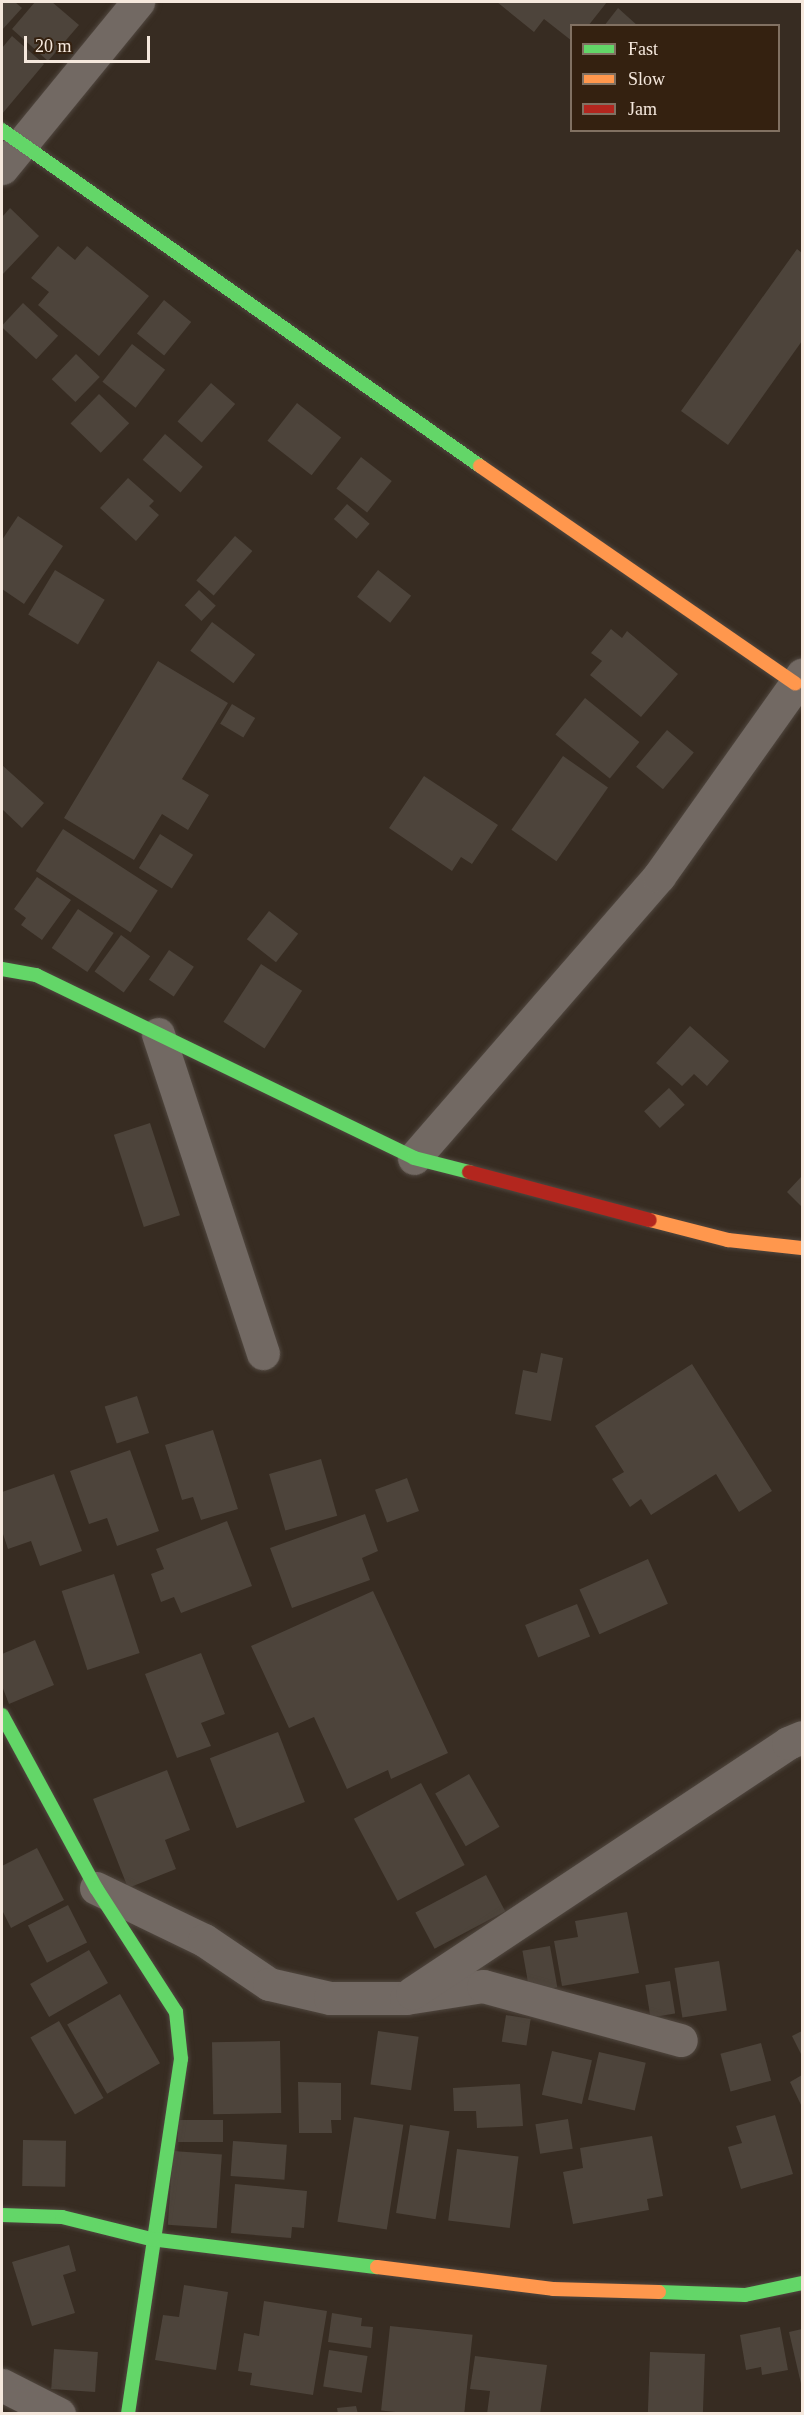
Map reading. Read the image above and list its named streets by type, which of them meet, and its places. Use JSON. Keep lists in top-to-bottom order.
{
  "legend": ["Fast", "Slow", "Jam"],
  "scale_bar": "20 m"
}
